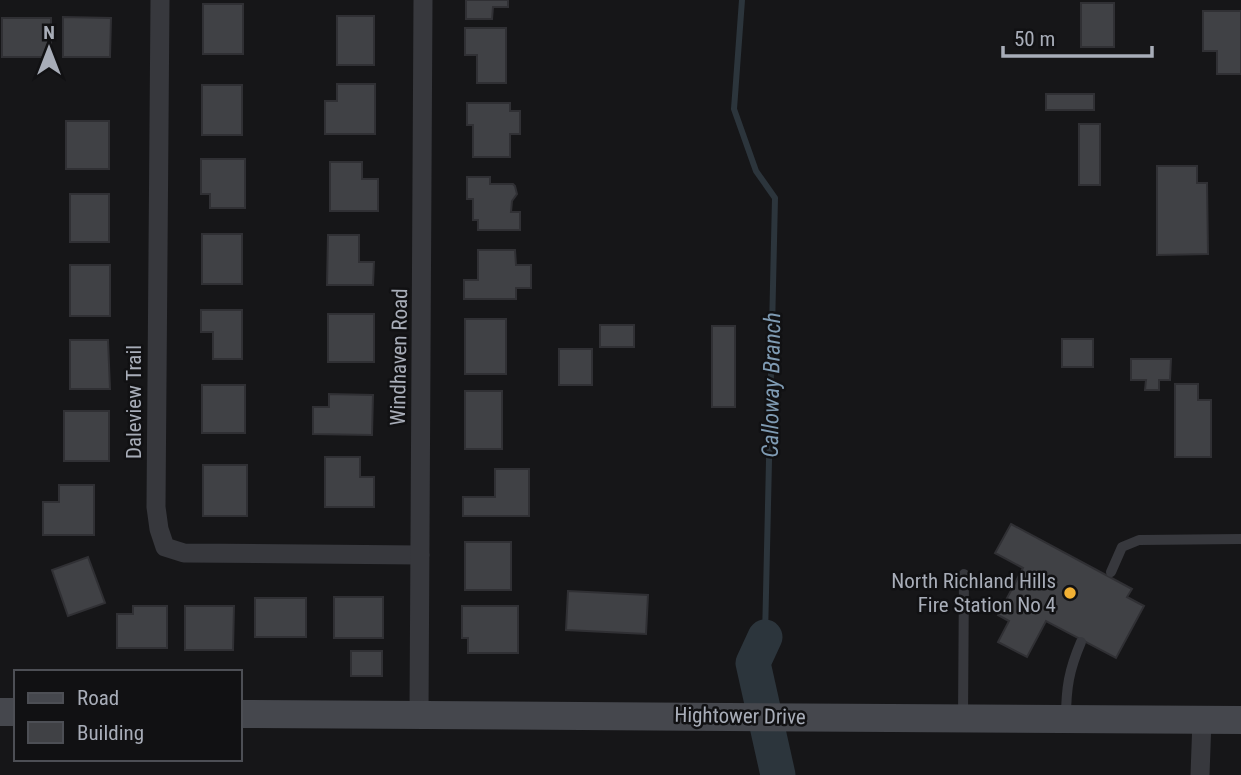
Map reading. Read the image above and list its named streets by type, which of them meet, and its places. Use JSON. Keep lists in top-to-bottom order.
{
  "streets": {
    "street": ["Windhaven Road", "Daleview Trail", "Hightower Drive"]
  },
  "crossings": [
    ["Windhaven Road", "Daleview Trail"],
    ["Windhaven Road", "Hightower Drive"]
  ],
  "water": ["Calloway Branch"],
  "places": ["North Richland Hills Fire Station No 4"],
  "legend": ["Road", "Building"],
  "scale_bar": "50 m",
  "north": "top"
}
